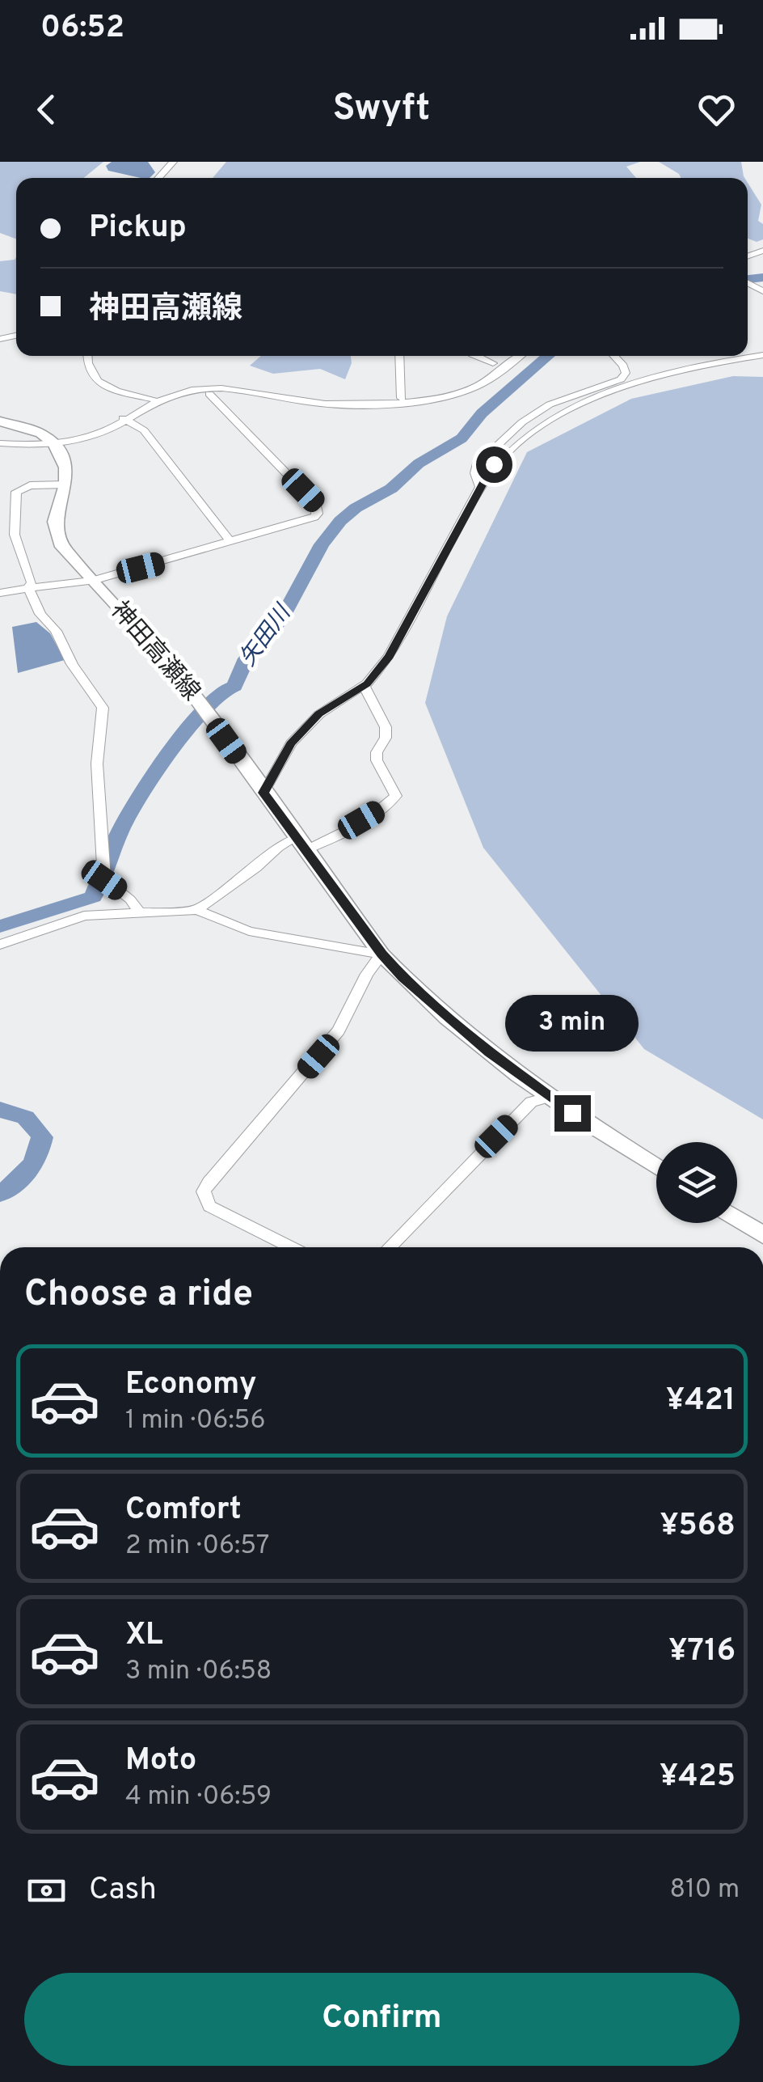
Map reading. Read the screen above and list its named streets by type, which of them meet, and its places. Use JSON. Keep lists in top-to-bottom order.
{
  "streets": {
    "main road": ["神田高瀬線"]
  },
  "water": ["矢田川"],
  "page": {
    "status": "06:52",
    "header": "Swyft",
    "banner": ["Pickup", "神田高瀬線"],
    "bubble": "3 min",
    "heading": "Choose a ride",
    "list": [
      {
        "name": "Economy",
        "note": "1 min · 06:56",
        "value": "¥421"
      },
      {
        "name": "Comfort",
        "note": "2 min · 06:57",
        "value": "¥568"
      },
      {
        "name": "XL",
        "note": "3 min · 06:58",
        "value": "¥716"
      },
      {
        "name": "Moto",
        "note": "4 min · 06:59",
        "value": "¥425"
      }
    ],
    "pay": ["Cash", "810 m"],
    "buttons": "Confirm"
  }
}
